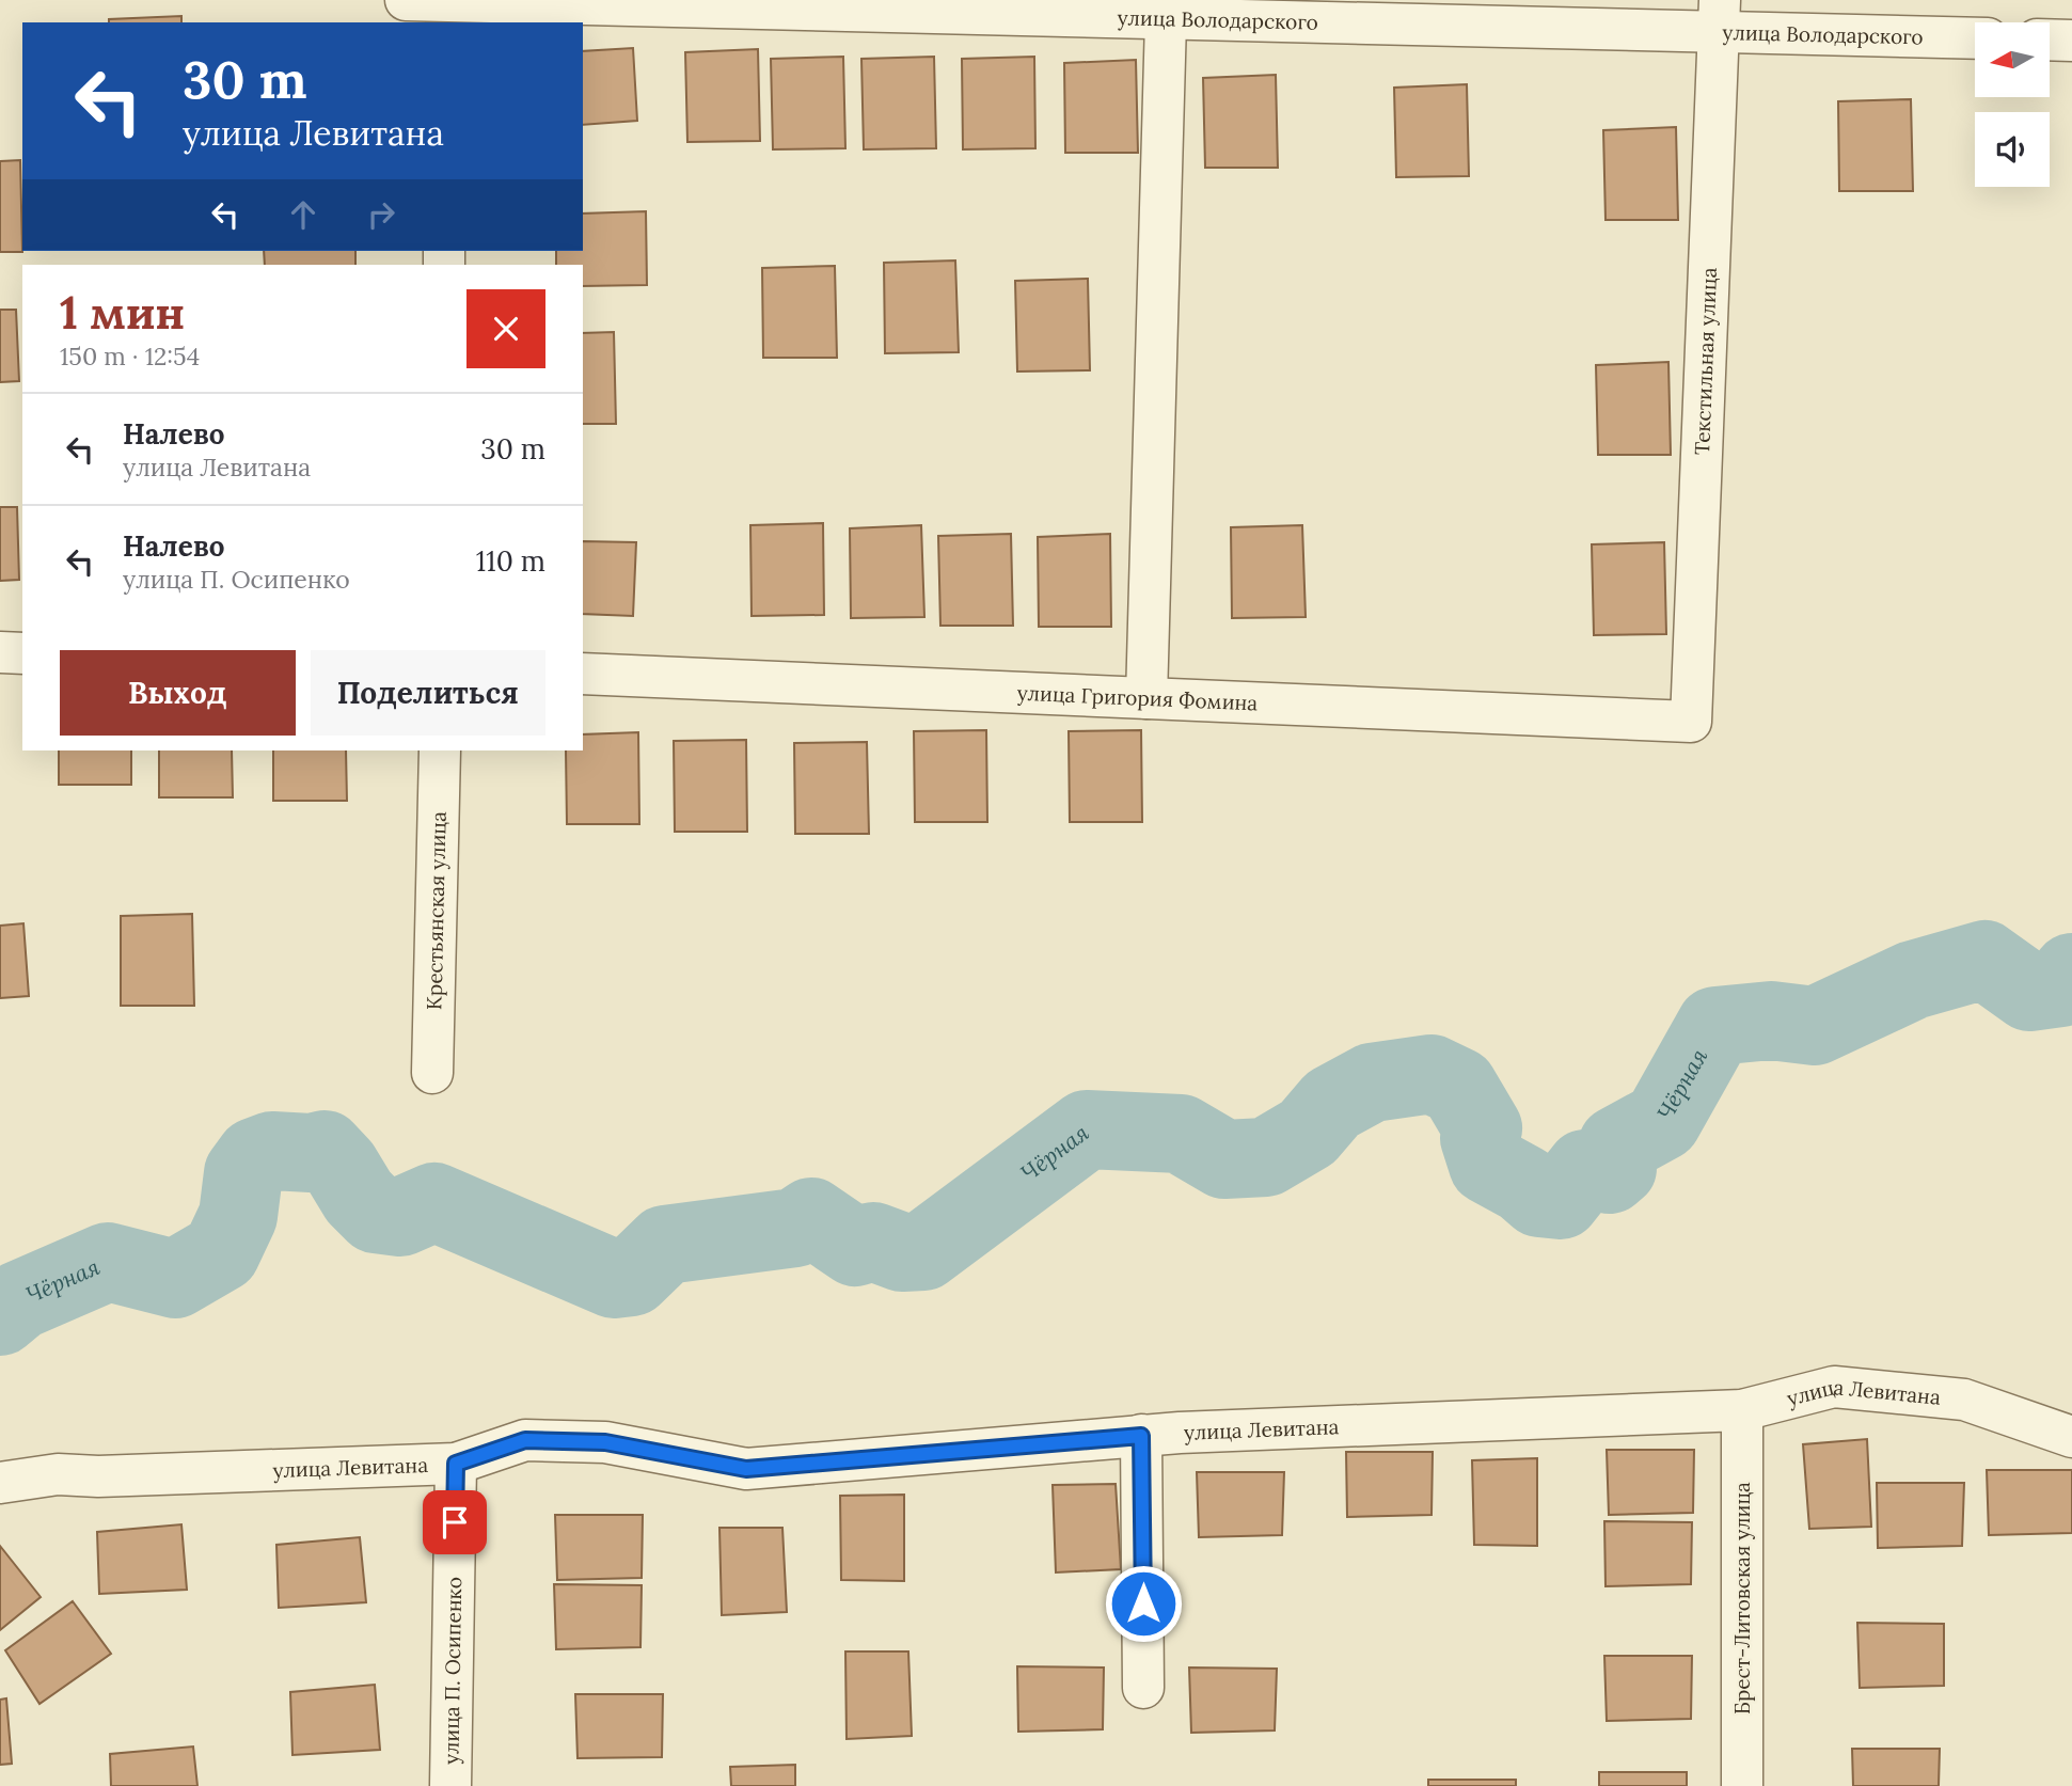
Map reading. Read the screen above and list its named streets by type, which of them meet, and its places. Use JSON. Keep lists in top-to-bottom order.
{
  "streets": {
    "street": [
      "улица Володарского",
      "Текстильная улица",
      "улица Григория Фомина",
      "Крестьянская улица",
      "улица Левитана",
      "Брест-Литовская улица",
      "улица П. Осипенко"
    ]
  },
  "crossings": [
    ["улица Володарского", "Текстильная улица"],
    ["Текстильная улица", "улица Григория Фомина"],
    ["улица Левитана", "Брест-Литовская улица"],
    ["улица Левитана", "улица П. Осипенко"]
  ],
  "water": ["Чёрная"],
  "north": "left",
  "page": {
    "turn": ["30 m", "улица Левитана"],
    "heading": ["1 мин", "150 m · 12:54"],
    "list": [
      {
        "name": "Налево",
        "note": "улица Левитана",
        "value": "30 m"
      },
      {
        "name": "Налево",
        "note": "улица П. Осипенко",
        "value": "110 m"
      }
    ],
    "buttons": ["Выход", "Поделиться"]
  }
}
